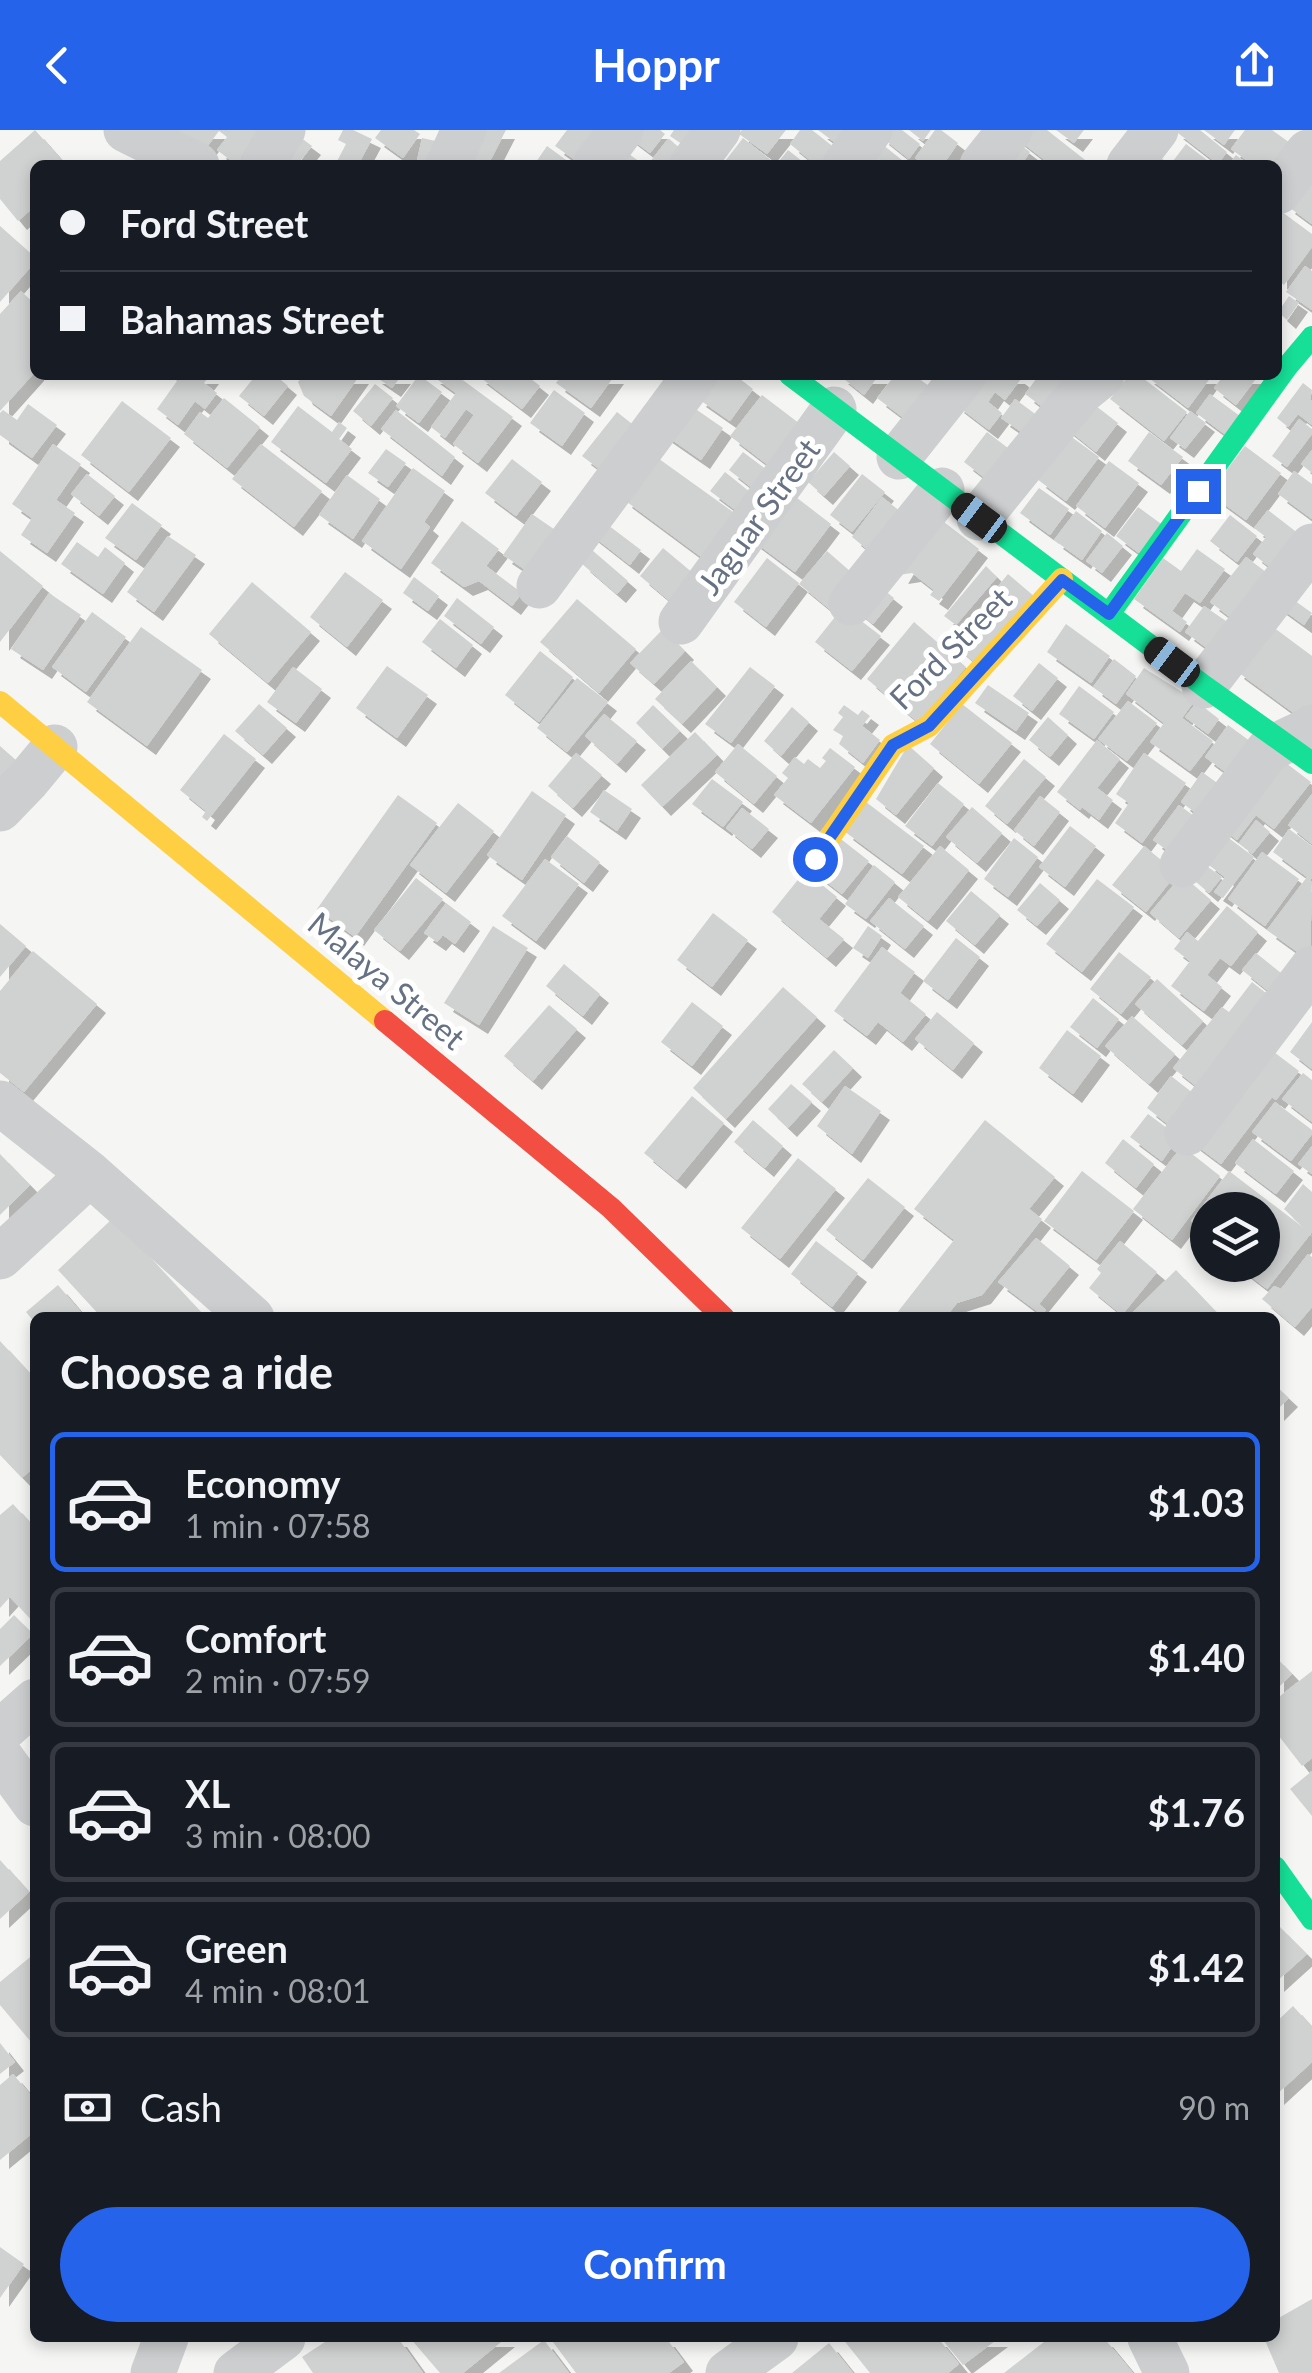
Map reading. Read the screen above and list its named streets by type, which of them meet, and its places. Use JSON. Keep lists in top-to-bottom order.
{
  "streets": {
    "street": ["Jaguar Street", "Ford Street", "Malaya Street"]
  },
  "page": {
    "header": "Hoppr",
    "banner": ["Ford Street", "Bahamas Street"],
    "heading": "Choose a ride",
    "list": [
      {
        "name": "Economy",
        "note": "1 min · 07:58",
        "value": "$1.03"
      },
      {
        "name": "Comfort",
        "note": "2 min · 07:59",
        "value": "$1.40"
      },
      {
        "name": "XL",
        "note": "3 min · 08:00",
        "value": "$1.76"
      },
      {
        "name": "Green",
        "note": "4 min · 08:01",
        "value": "$1.42"
      }
    ],
    "pay": ["Cash", "90 m"],
    "buttons": "Confirm"
  }
}
